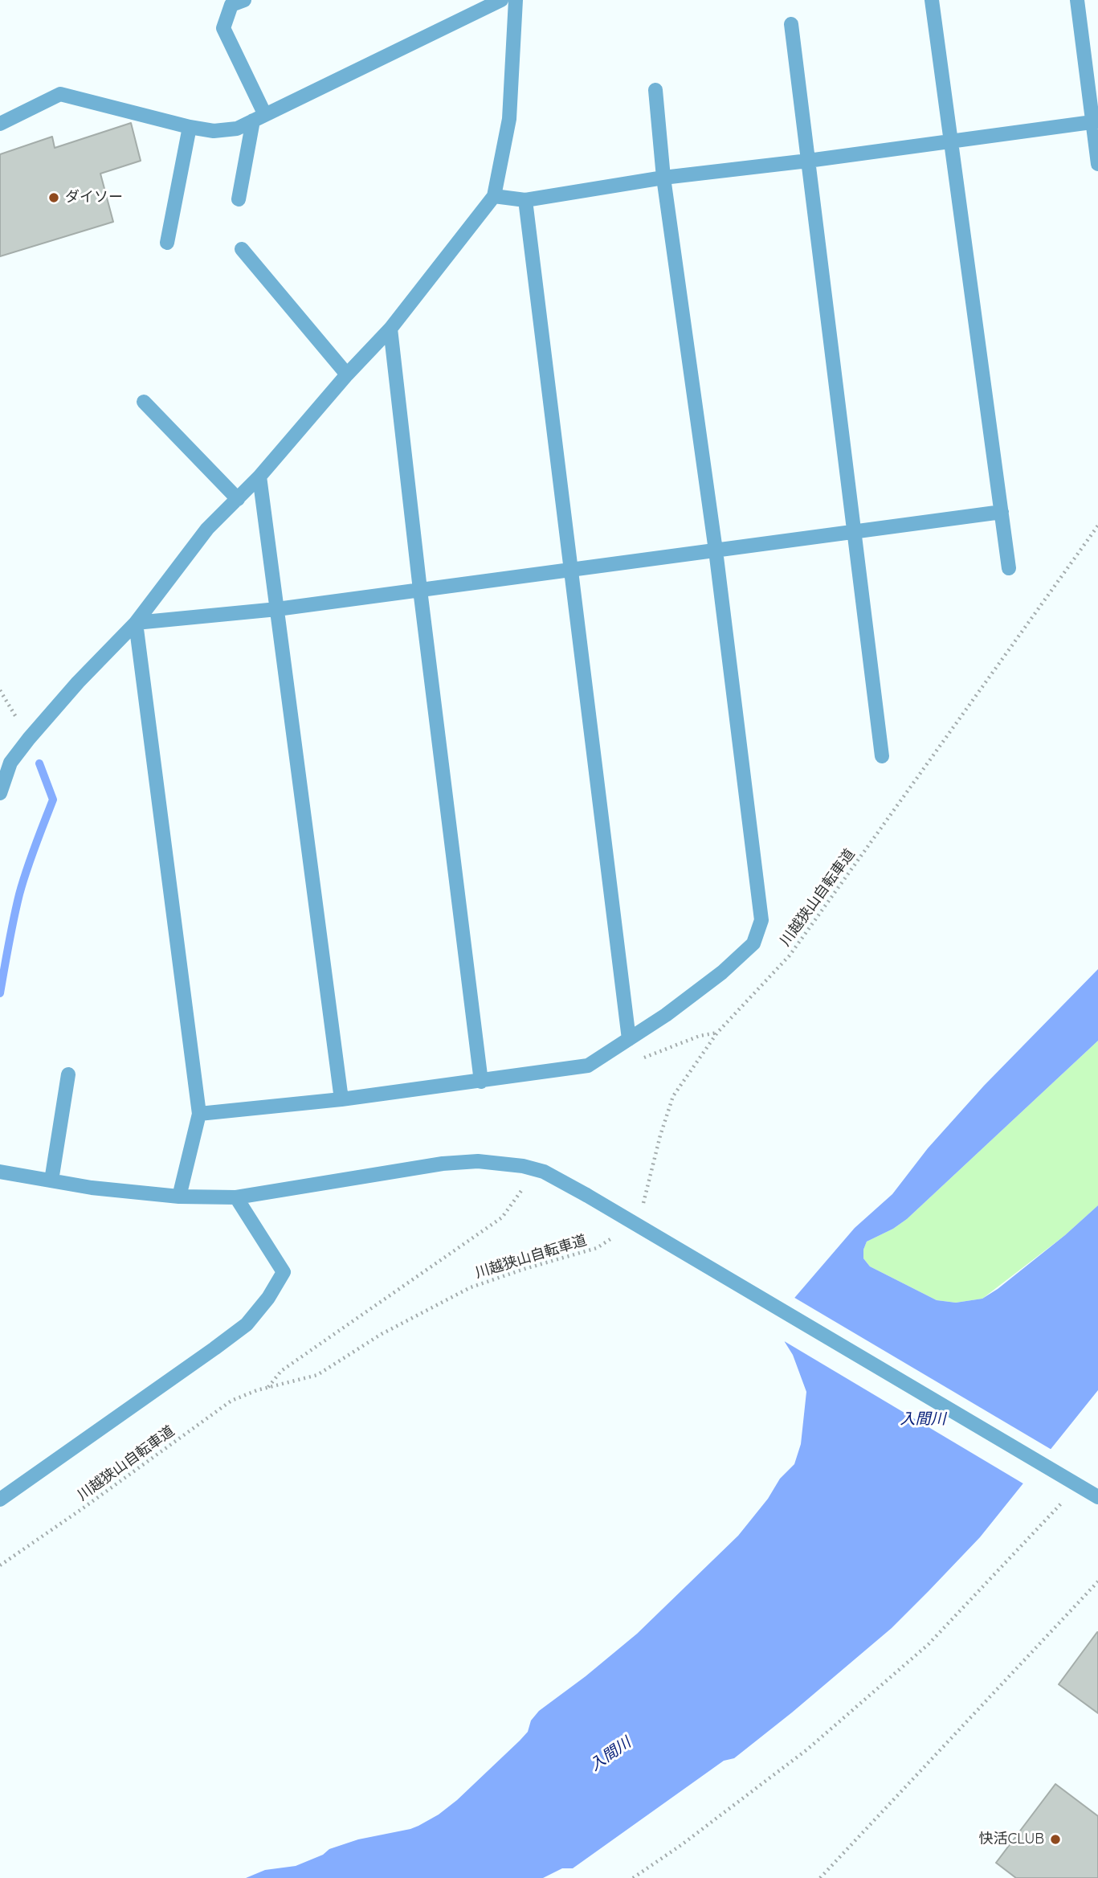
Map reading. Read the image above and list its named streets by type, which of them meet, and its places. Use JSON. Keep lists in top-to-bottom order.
{
  "streets": {
    "path": ["川越狭山自転車道"]
  },
  "water": ["入間川"],
  "places": ["ダイソー", "快活CLUB"]
}
